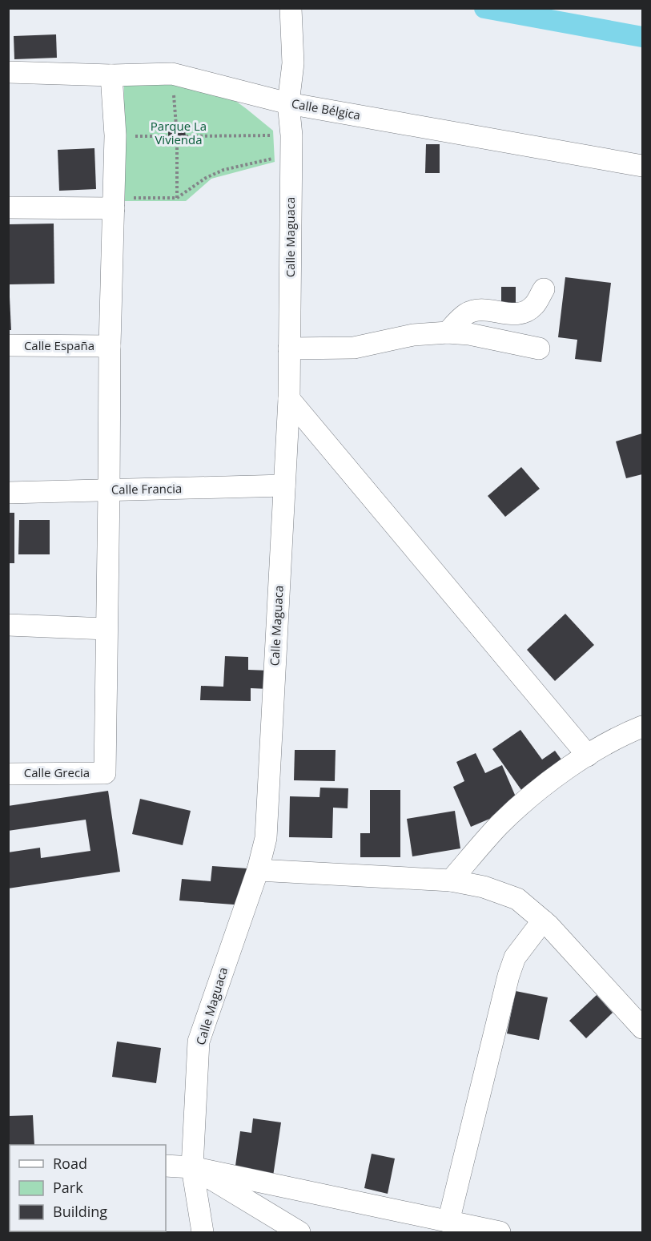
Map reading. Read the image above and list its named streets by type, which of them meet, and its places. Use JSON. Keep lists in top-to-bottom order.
{
  "streets": {
    "street": [
      "Calle Bélgica",
      "Calle Maguaca",
      "Calle España",
      "Calle Francia",
      "Calle Grecia"
    ]
  },
  "crossings": [
    ["Calle Bélgica", "Calle Maguaca"],
    ["Calle Maguaca", "Calle Francia"]
  ],
  "parks": ["Parque La Vivienda"],
  "legend": ["Road", "Park", "Building"]
}
